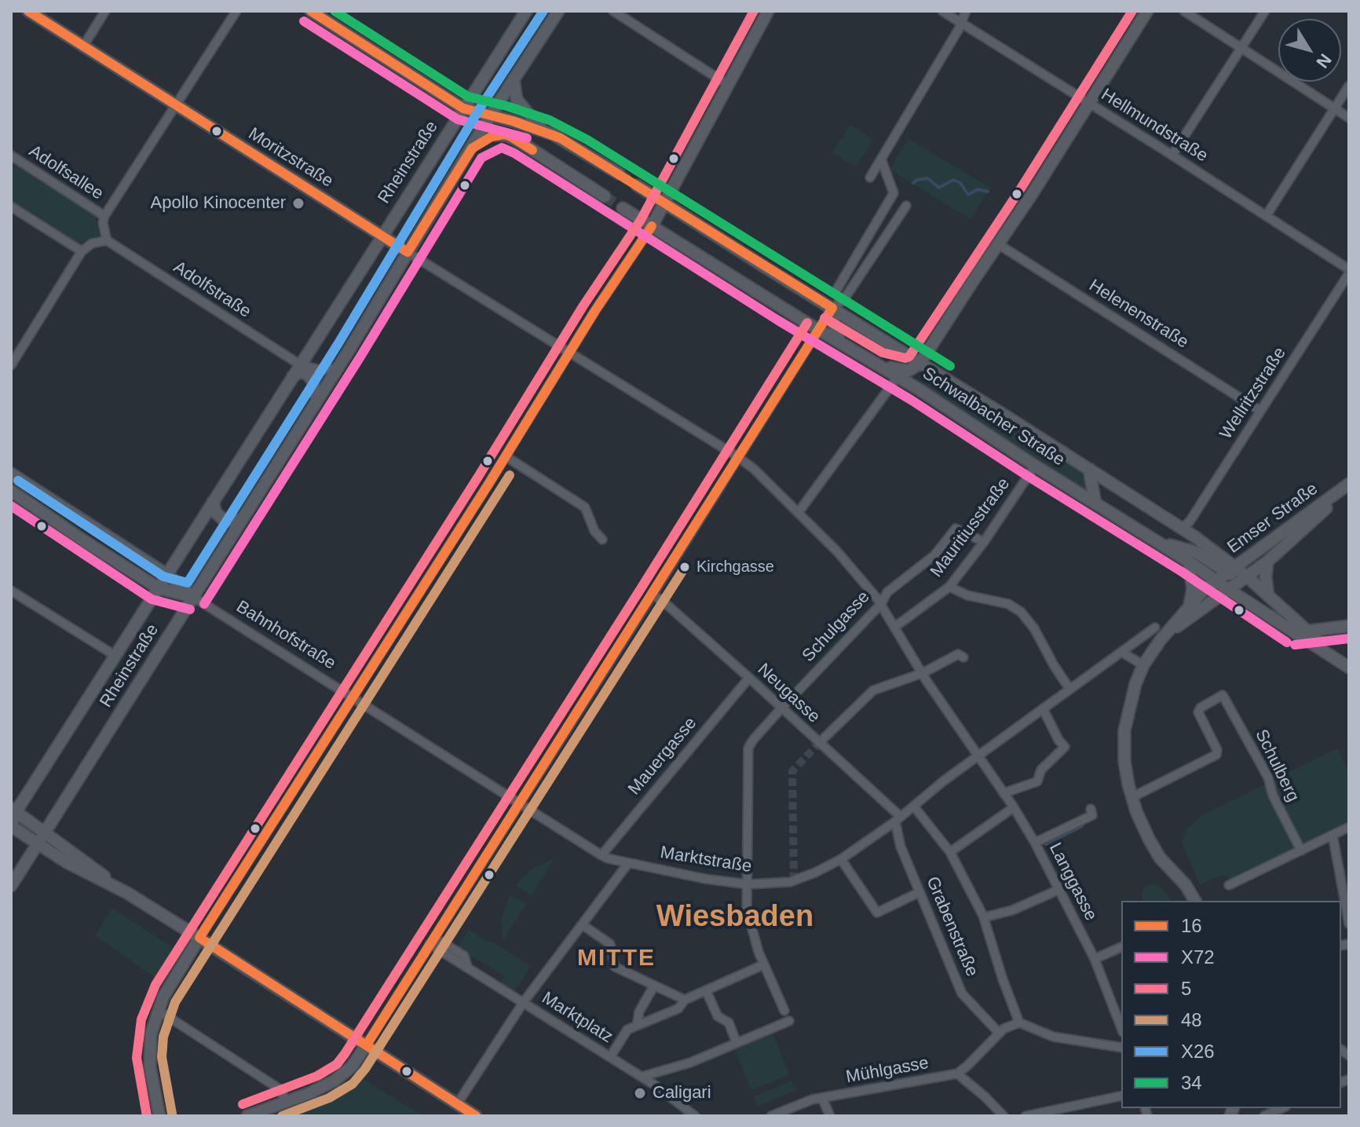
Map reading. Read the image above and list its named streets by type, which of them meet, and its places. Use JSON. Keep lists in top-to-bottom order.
{
  "streets": {
    "main road": [
      "Moritzstraße",
      "Rheinstraße",
      "Schwalbacher Straße",
      "Emser Straße",
      "Bahnhofstraße"
    ],
    "street": [
      "Hellmundstraße",
      "Adolfsallee",
      "Adolfstraße",
      "Helenenstraße",
      "Wellritzstraße",
      "Mauritiusstraße",
      "Schulgasse",
      "Neugasse",
      "Mauergasse",
      "Schulberg",
      "Marktstraße",
      "Langgasse",
      "Grabenstraße",
      "Marktplatz",
      "Mühlgasse"
    ]
  },
  "crossings": [
    ["Hellmundstraße", "Wellritzstraße"],
    ["Moritzstraße", "Rheinstraße"],
    ["Rheinstraße", "Adolfstraße"],
    ["Rheinstraße", "Bahnhofstraße"],
    ["Helenenstraße", "Wellritzstraße"],
    ["Wellritzstraße", "Schwalbacher Straße"],
    ["Schwalbacher Straße", "Emser Straße"],
    ["Schwalbacher Straße", "Mauritiusstraße"],
    ["Mauritiusstraße", "Schulgasse"],
    ["Schulgasse", "Neugasse"],
    ["Schulgasse", "Marktstraße"],
    ["Bahnhofstraße", "Marktstraße"],
    ["Neugasse", "Mauergasse"],
    ["Neugasse", "Marktstraße"],
    ["Neugasse", "Grabenstraße"],
    ["Mauergasse", "Marktstraße"],
    ["Marktstraße", "Langgasse"],
    ["Marktstraße", "Grabenstraße"],
    ["Marktstraße", "Marktplatz"]
  ],
  "districts": ["Wiesbaden", "MITTE"],
  "places": ["Apollo Kinocenter", "Kirchgasse", "Caligari"],
  "lines": [
    "transit line 16",
    "transit line 5",
    "transit line X26",
    "transit line 34",
    "transit line X72",
    "transit line 48"
  ],
  "legend": [
    "16",
    "X72",
    "5",
    "48",
    "X26",
    "34"
  ],
  "north": "bottom right"
}
